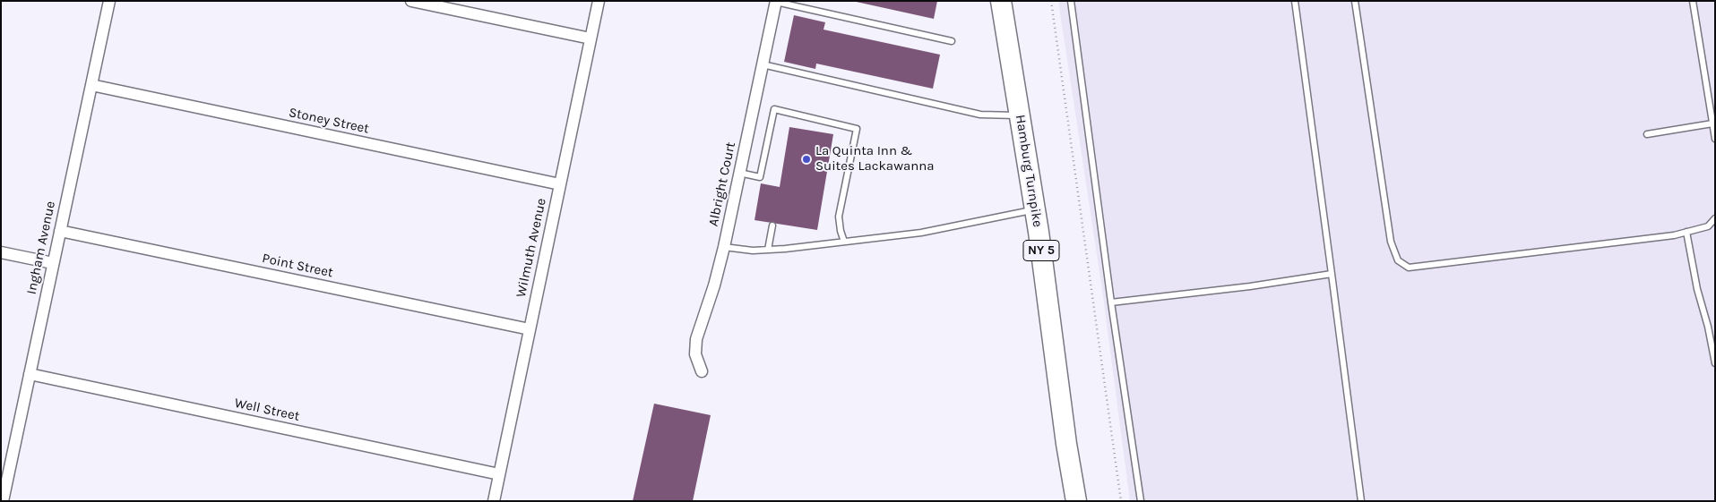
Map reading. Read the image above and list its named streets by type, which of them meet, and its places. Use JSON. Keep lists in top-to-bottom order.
{
  "streets": {
    "highway": ["Hamburg Turnpike", "NY 5"],
    "street": [
      "Stoney Street",
      "Albright Court",
      "Ingham Avenue",
      "Wilmuth Avenue",
      "Point Street",
      "Well Street"
    ]
  },
  "crossings": [
    ["Stoney Street", "Ingham Avenue"],
    ["Stoney Street", "Wilmuth Avenue"],
    ["Ingham Avenue", "Point Street"],
    ["Ingham Avenue", "Well Street"],
    ["Wilmuth Avenue", "Point Street"],
    ["Wilmuth Avenue", "Well Street"]
  ],
  "places": ["La Quinta Inn & Suites Lackawanna"]
}
